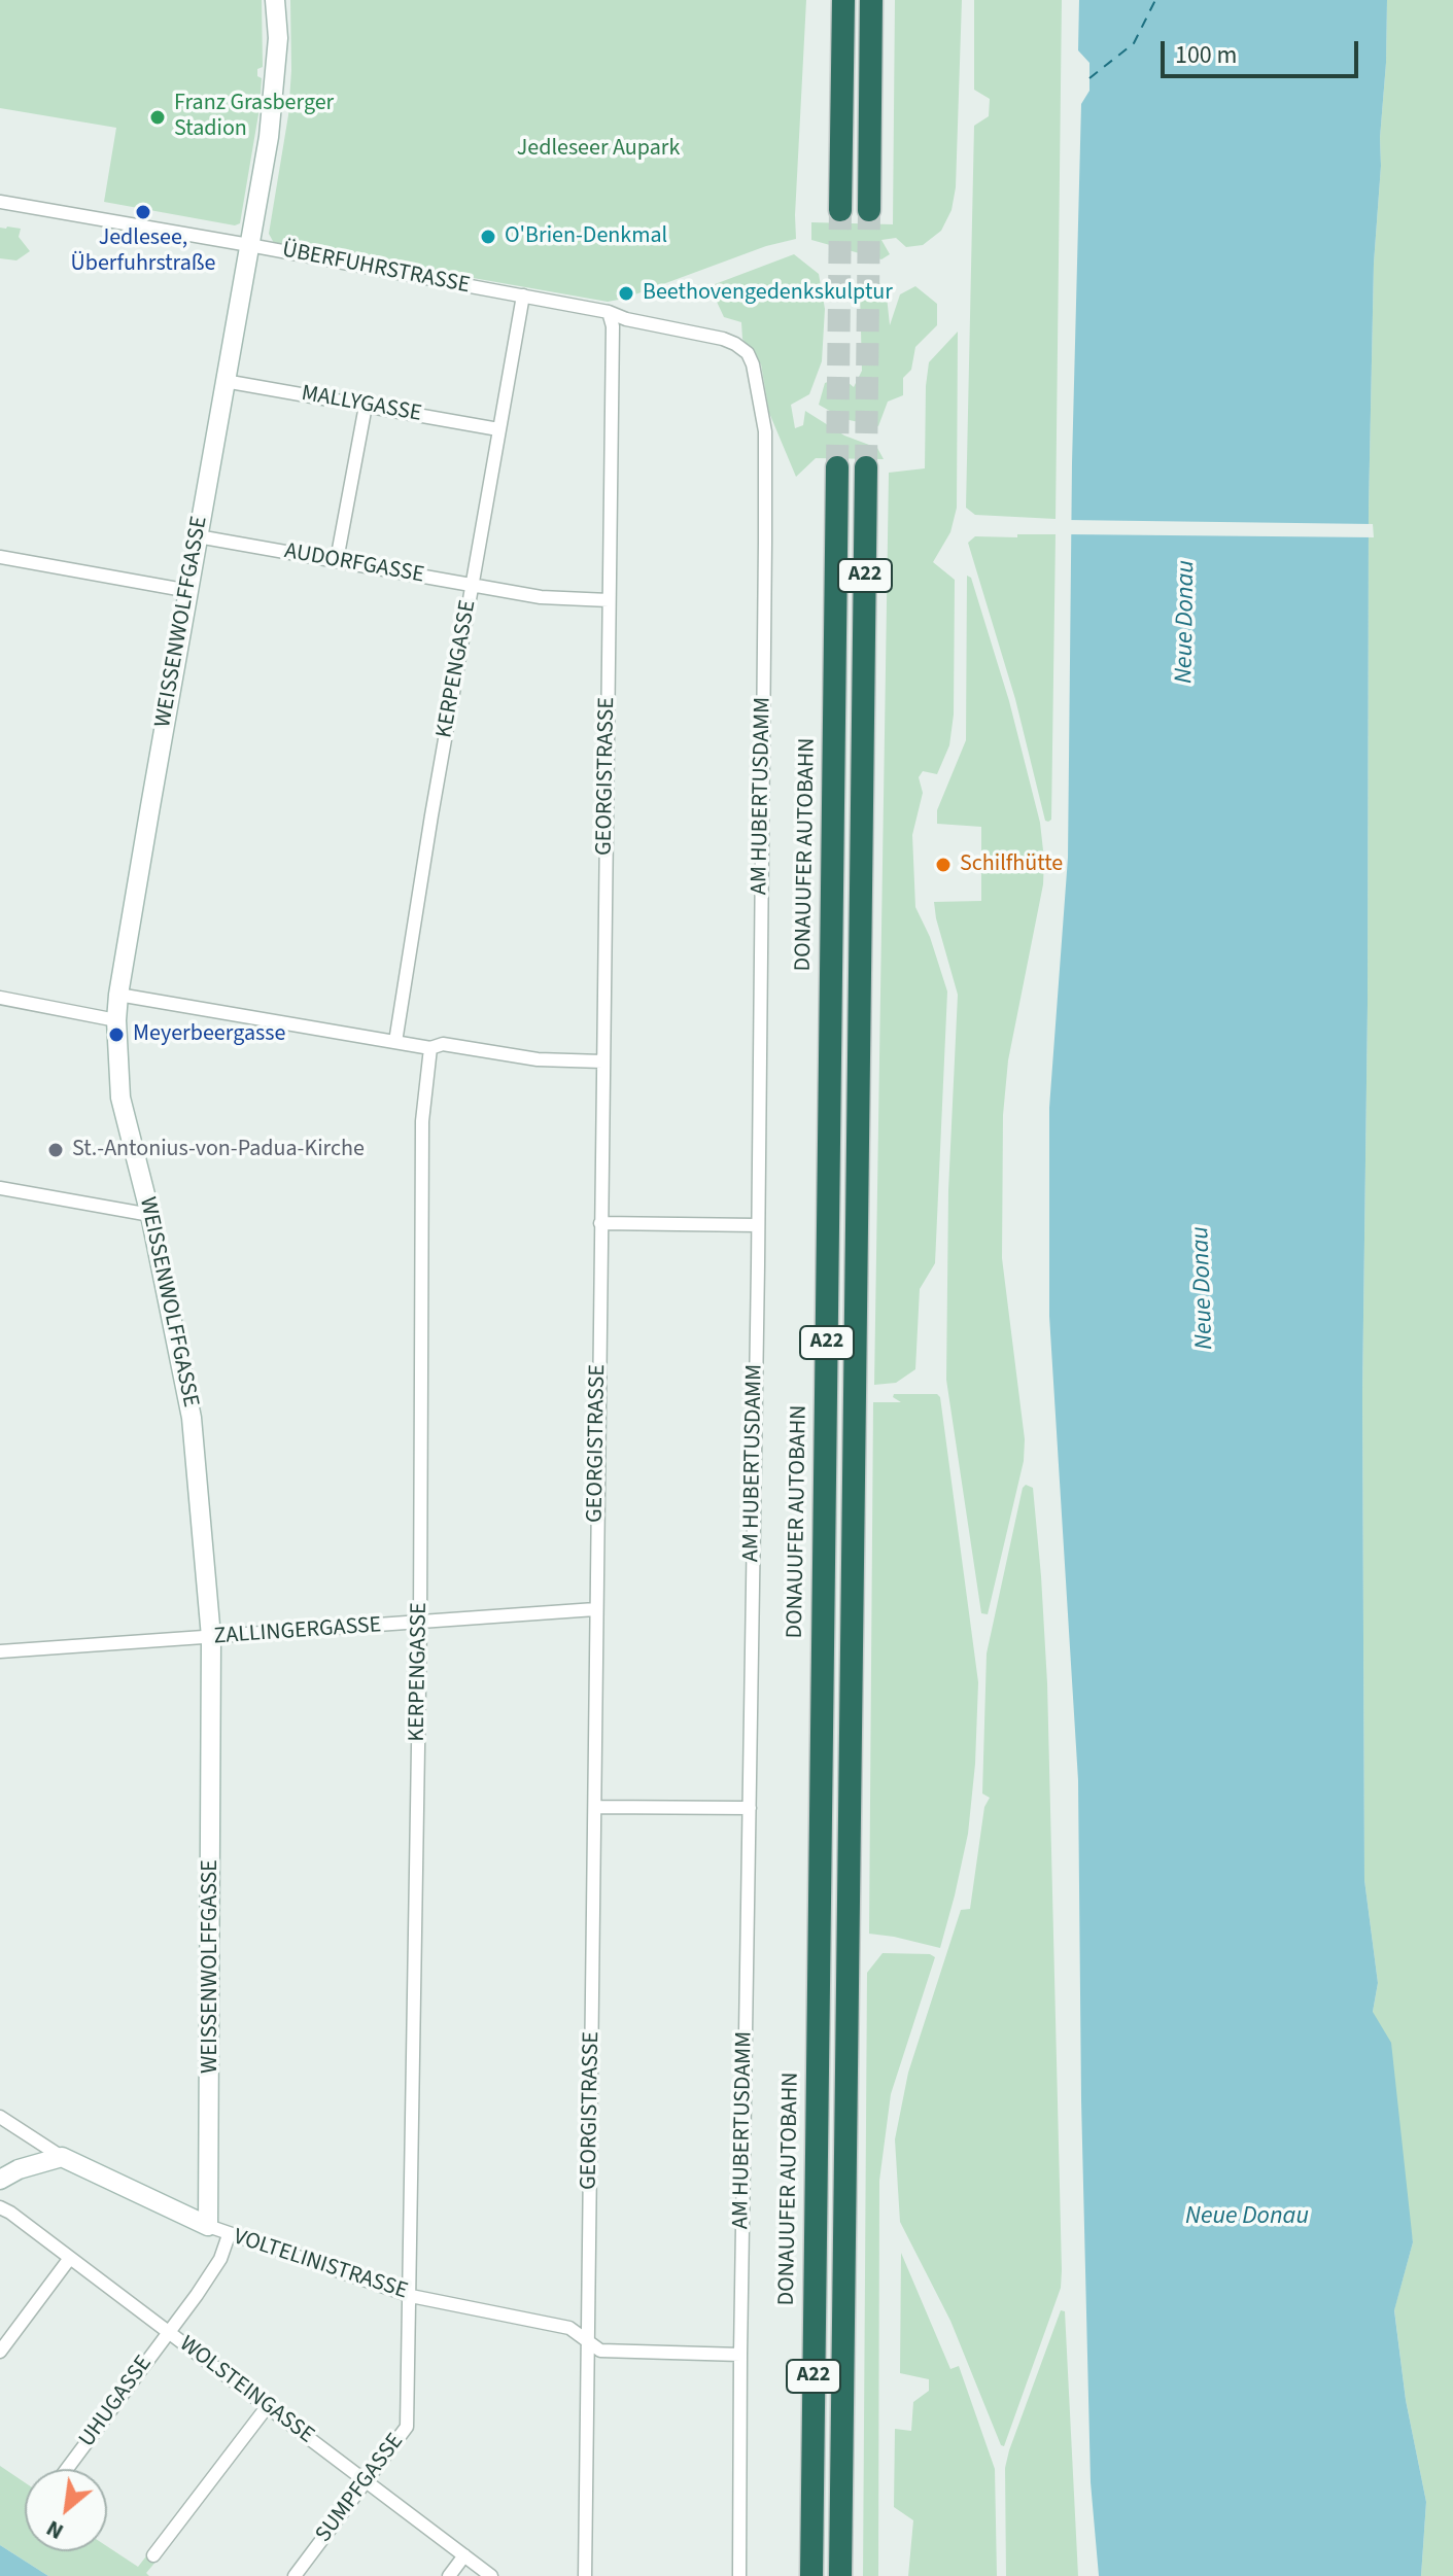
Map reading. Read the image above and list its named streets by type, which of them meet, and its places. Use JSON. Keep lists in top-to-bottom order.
{
  "streets": {
    "highway": ["A22", "DONAUUFER AUTOBAHN"],
    "street": [
      "ÜBERFUHRSTRASSE",
      "MALLYGASSE",
      "AUDORFGASSE",
      "WEISSENWOLFFGASSE",
      "KERPENGASSE",
      "GEORGISTRASSE",
      "AM HUBERTUSDAMM",
      "ZALLINGERGASSE",
      "VOLTELINISTRASSE",
      "WOLSTEINGASSE",
      "UHUGASSE",
      "SUMPFGASSE"
    ]
  },
  "crossings": [
    ["ÜBERFUHRSTRASSE", "WEISSENWOLFFGASSE"],
    ["ÜBERFUHRSTRASSE", "KERPENGASSE"],
    ["ÜBERFUHRSTRASSE", "GEORGISTRASSE"],
    ["ÜBERFUHRSTRASSE", "AM HUBERTUSDAMM"],
    ["MALLYGASSE", "WEISSENWOLFFGASSE"],
    ["MALLYGASSE", "KERPENGASSE"],
    ["AUDORFGASSE", "WEISSENWOLFFGASSE"],
    ["AUDORFGASSE", "KERPENGASSE"],
    ["AUDORFGASSE", "GEORGISTRASSE"],
    ["WEISSENWOLFFGASSE", "ZALLINGERGASSE"],
    ["WEISSENWOLFFGASSE", "VOLTELINISTRASSE"],
    ["KERPENGASSE", "ZALLINGERGASSE"],
    ["KERPENGASSE", "VOLTELINISTRASSE"],
    ["KERPENGASSE", "SUMPFGASSE"],
    ["GEORGISTRASSE", "ZALLINGERGASSE"],
    ["GEORGISTRASSE", "VOLTELINISTRASSE"],
    ["AM HUBERTUSDAMM", "VOLTELINISTRASSE"],
    ["VOLTELINISTRASSE", "UHUGASSE"],
    ["VOLTELINISTRASSE", "SUMPFGASSE"],
    ["WOLSTEINGASSE", "UHUGASSE"],
    ["WOLSTEINGASSE", "SUMPFGASSE"]
  ],
  "water": ["Neue Donau"],
  "parks": ["Jedleseer Aupark"],
  "places": [
    "Franz Grasberger Stadion",
    "Jedlesee, Überfuhrstraße",
    "O'Brien-Denkmal",
    "Beethovengedenkskulptur",
    "Schilfhütte",
    "Meyerbeergasse",
    "St.-Antonius-von-Padua-Kirche"
  ],
  "scale_bar": "100 m",
  "north": "bottom left"
}
